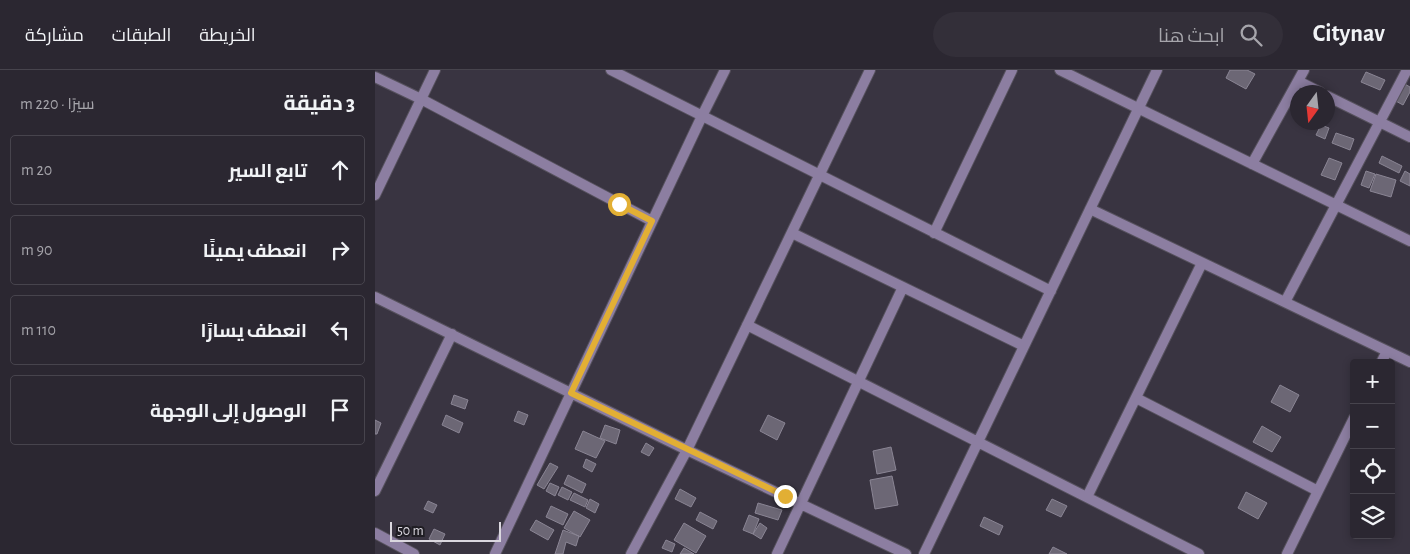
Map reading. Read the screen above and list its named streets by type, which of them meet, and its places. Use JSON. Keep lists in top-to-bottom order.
{
  "scale_bar": "50 m",
  "north": "bottom",
  "page": {
    "header": "Citynav",
    "search": "ابحث هنا",
    "nav": ["الخريطة", "الطبقات", "مشاركة"],
    "heading": ["3 دقيقة", "سيرًا · 220 m"],
    "list": [
      ["تابع السير", "20 m"],
      ["انعطف يمينًا", "90 m"],
      ["انعطف يسارًا", "110 m"],
      "الوصول إلى الوجهة"
    ],
    "map_buttons": ["+", "−"],
    "scale": "50 m"
  }
}
